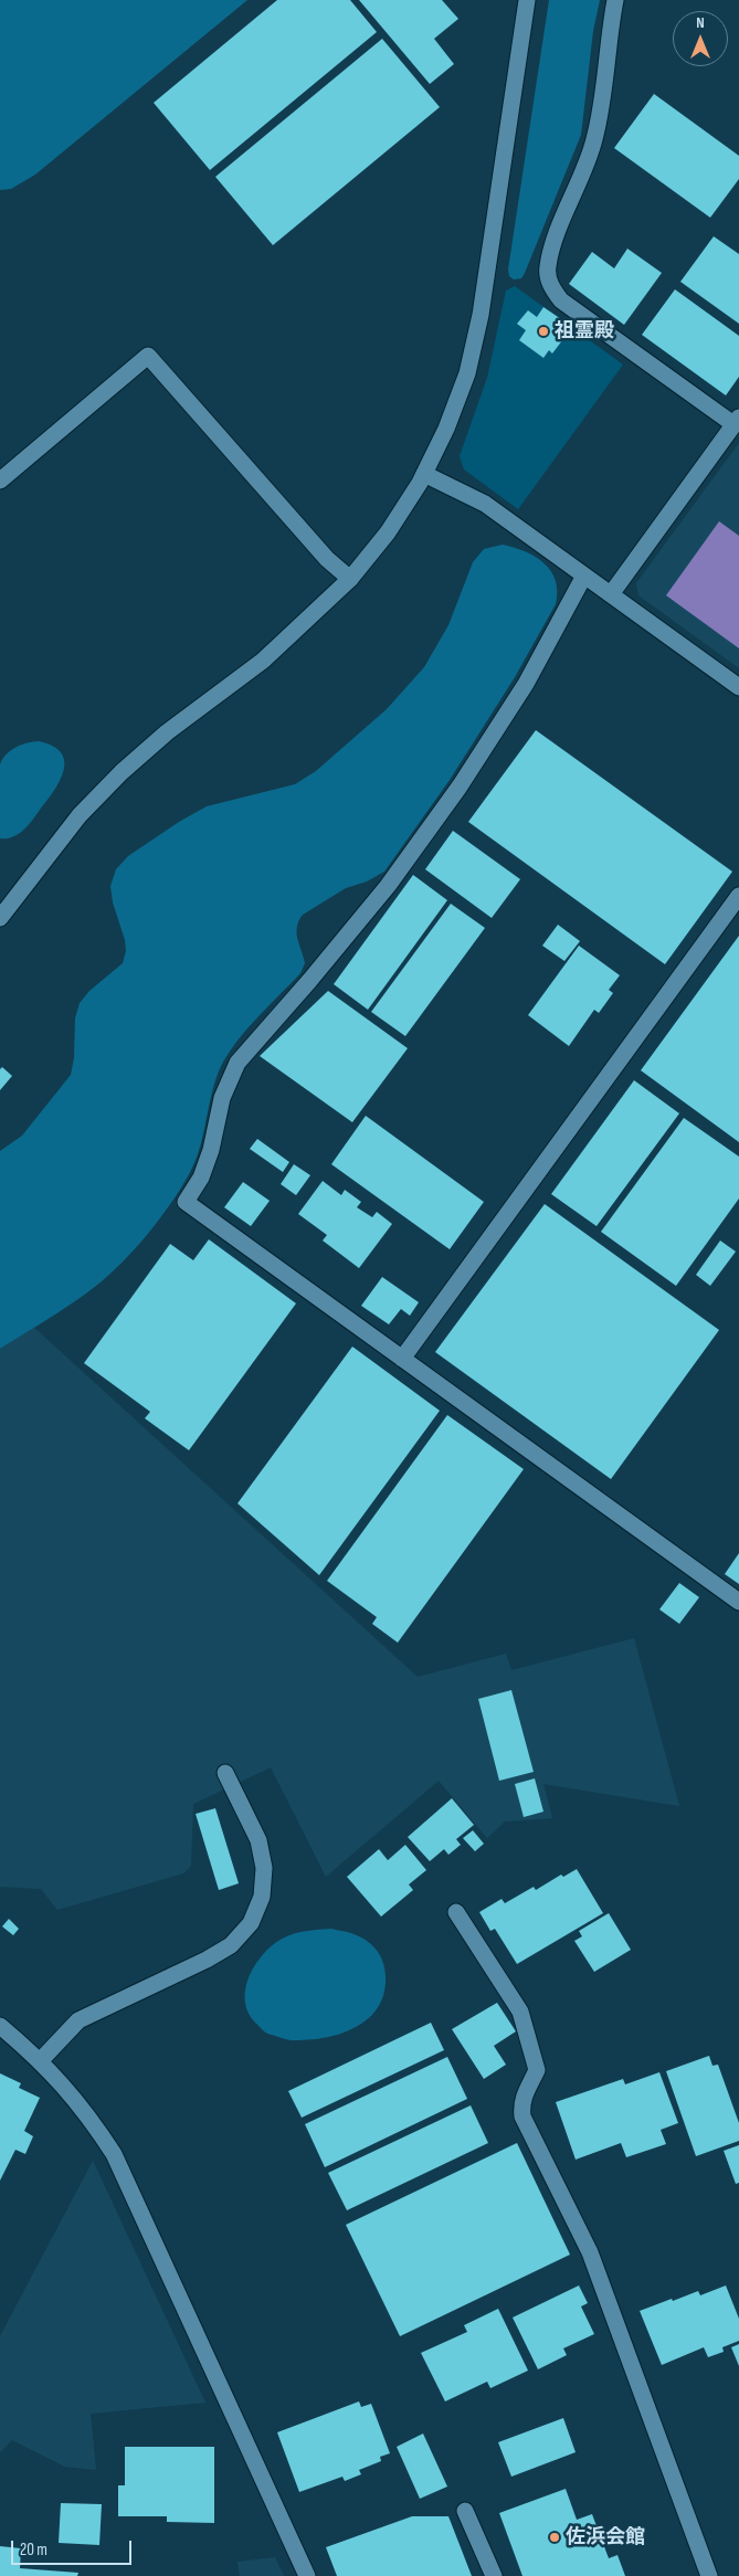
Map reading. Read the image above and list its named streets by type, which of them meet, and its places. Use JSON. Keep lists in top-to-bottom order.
{
  "places": ["祖霊殿", "佐浜会館"],
  "scale_bar": "20 m",
  "north": "top"
}
